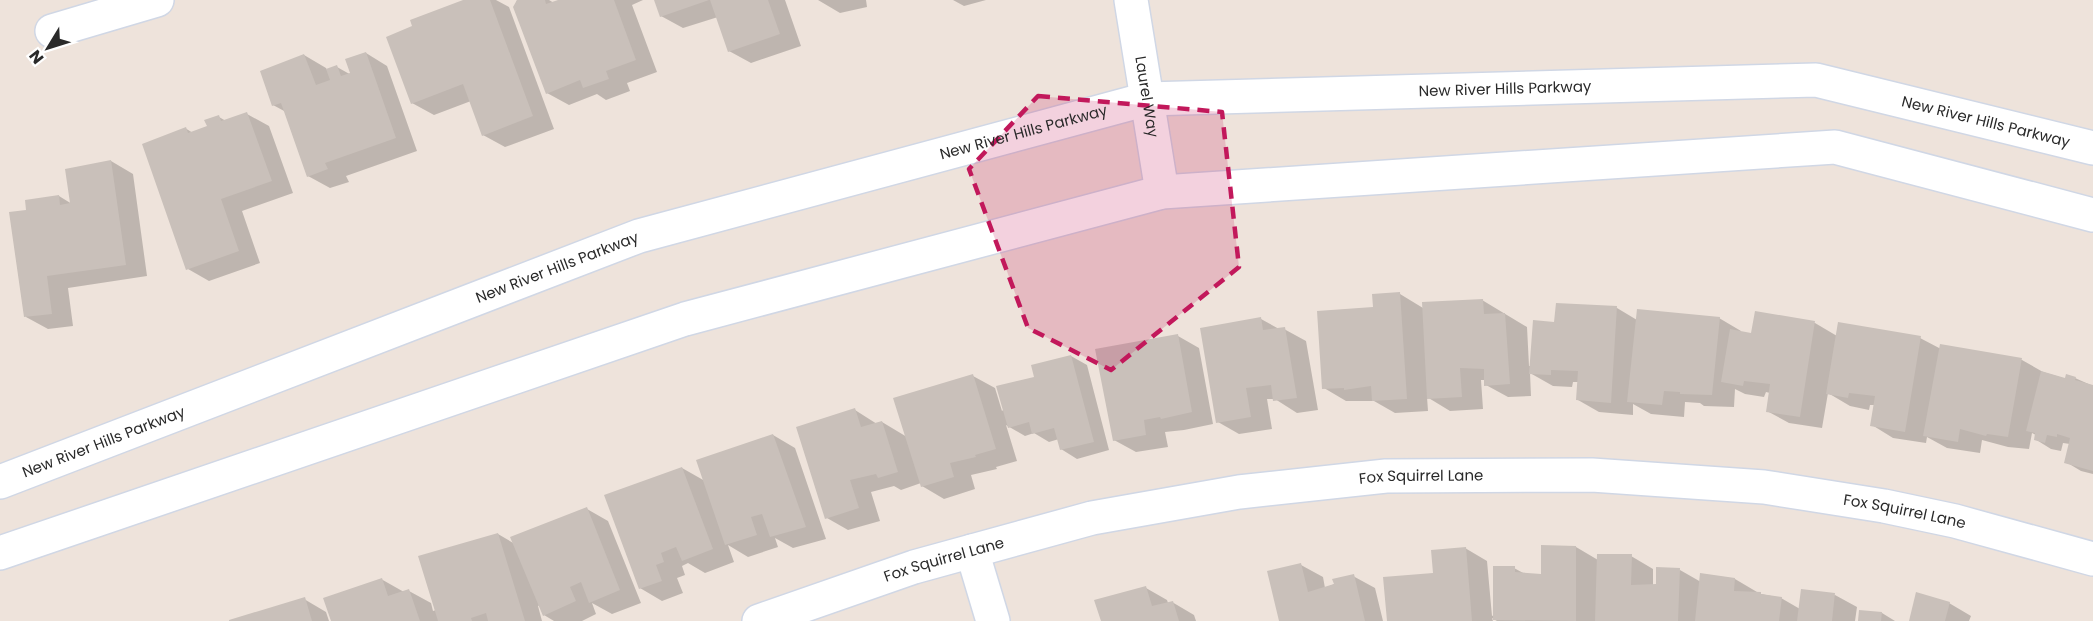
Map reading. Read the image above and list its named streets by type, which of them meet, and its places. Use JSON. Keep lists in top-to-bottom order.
{
  "streets": {
    "street": ["New River Hills Parkway", "Laurel Way", "Fox Squirrel Lane"]
  },
  "crossings": [
    ["New River Hills Parkway", "Laurel Way"]
  ],
  "north": "bottom left"
}
